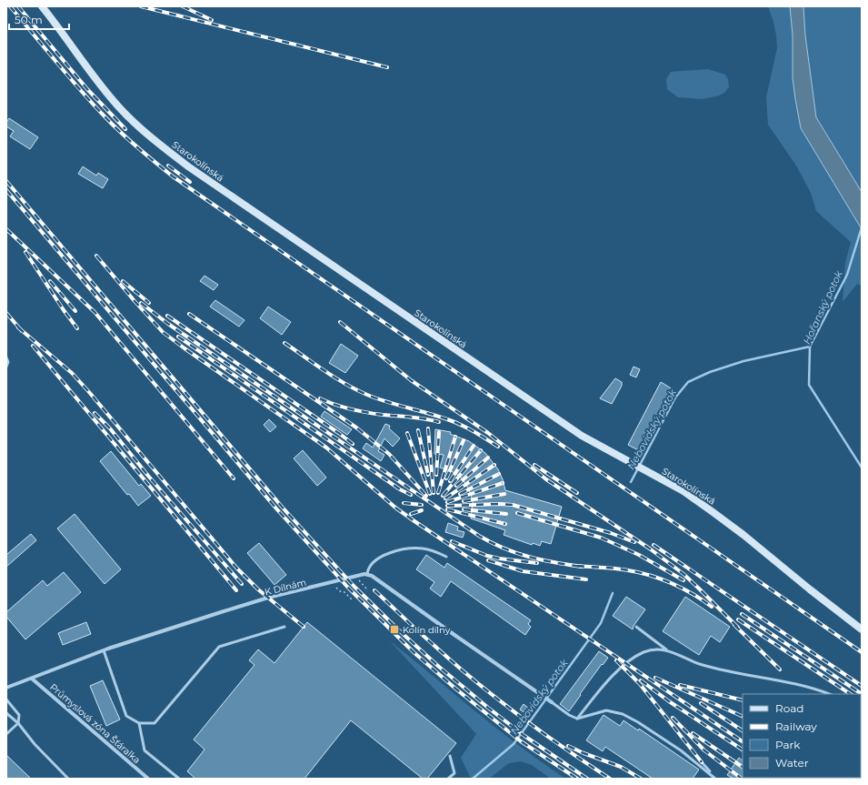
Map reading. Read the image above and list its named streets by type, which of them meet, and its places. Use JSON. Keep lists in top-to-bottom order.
{
  "streets": {
    "street": ["Starokolínská", "K Dílnám", "Průmyslová zóna Šťáralka"]
  },
  "crossings": [
    ["K Dílnám", "Průmyslová zóna Šťáralka"]
  ],
  "water": ["Hořanský potok", "Nebovidský potok"],
  "places": {
    "transit": ["Kolín dílny"]
  },
  "legend": [
    "Road",
    "Railway",
    "Park",
    "Water"
  ],
  "scale_bar": "50 m"
}
